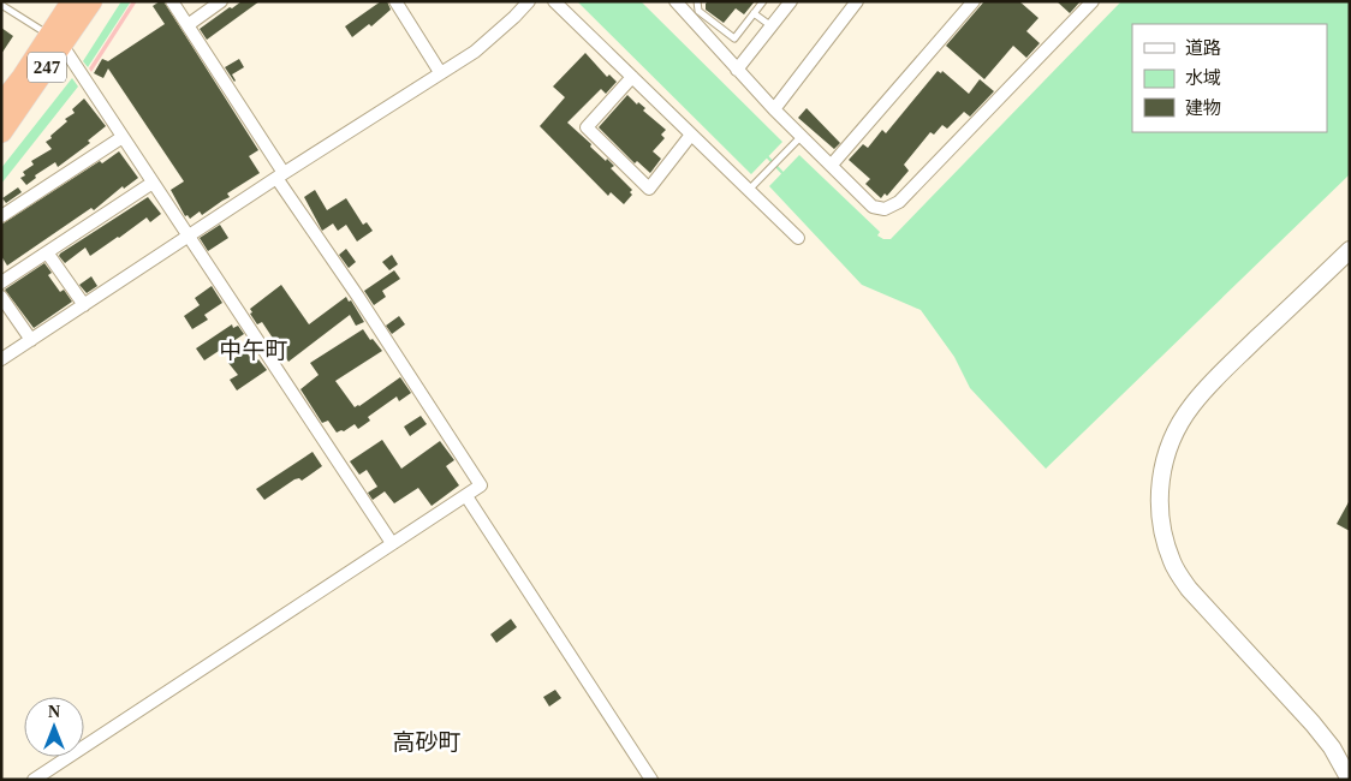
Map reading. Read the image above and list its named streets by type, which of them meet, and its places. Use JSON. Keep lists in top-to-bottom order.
{
  "streets": {
    "highway": ["247"]
  },
  "districts": ["中午町", "高砂町"],
  "legend": ["道路", "水域", "建物"],
  "north": "top"
}
